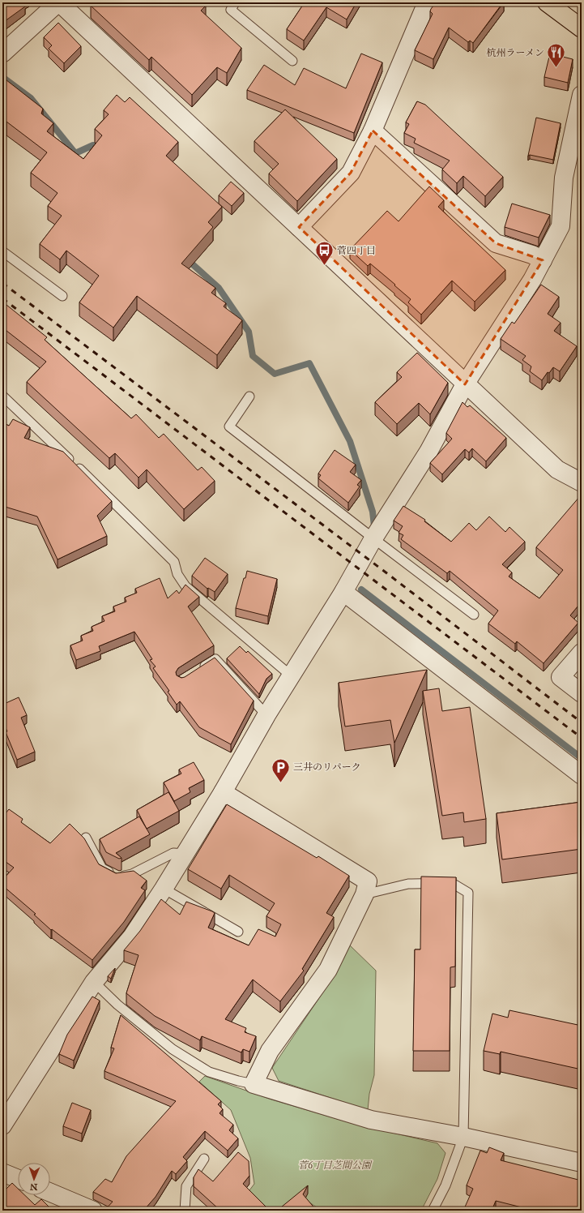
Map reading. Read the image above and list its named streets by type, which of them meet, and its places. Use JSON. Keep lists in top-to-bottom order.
{
  "parks": ["菅6丁目芝間公園"],
  "places": {
    "restaurant": ["杭州ラーメン"],
    "bus stop": ["菅四丁目"],
    "parking": ["三井のリパーク"]
  },
  "north": "bottom"
}
